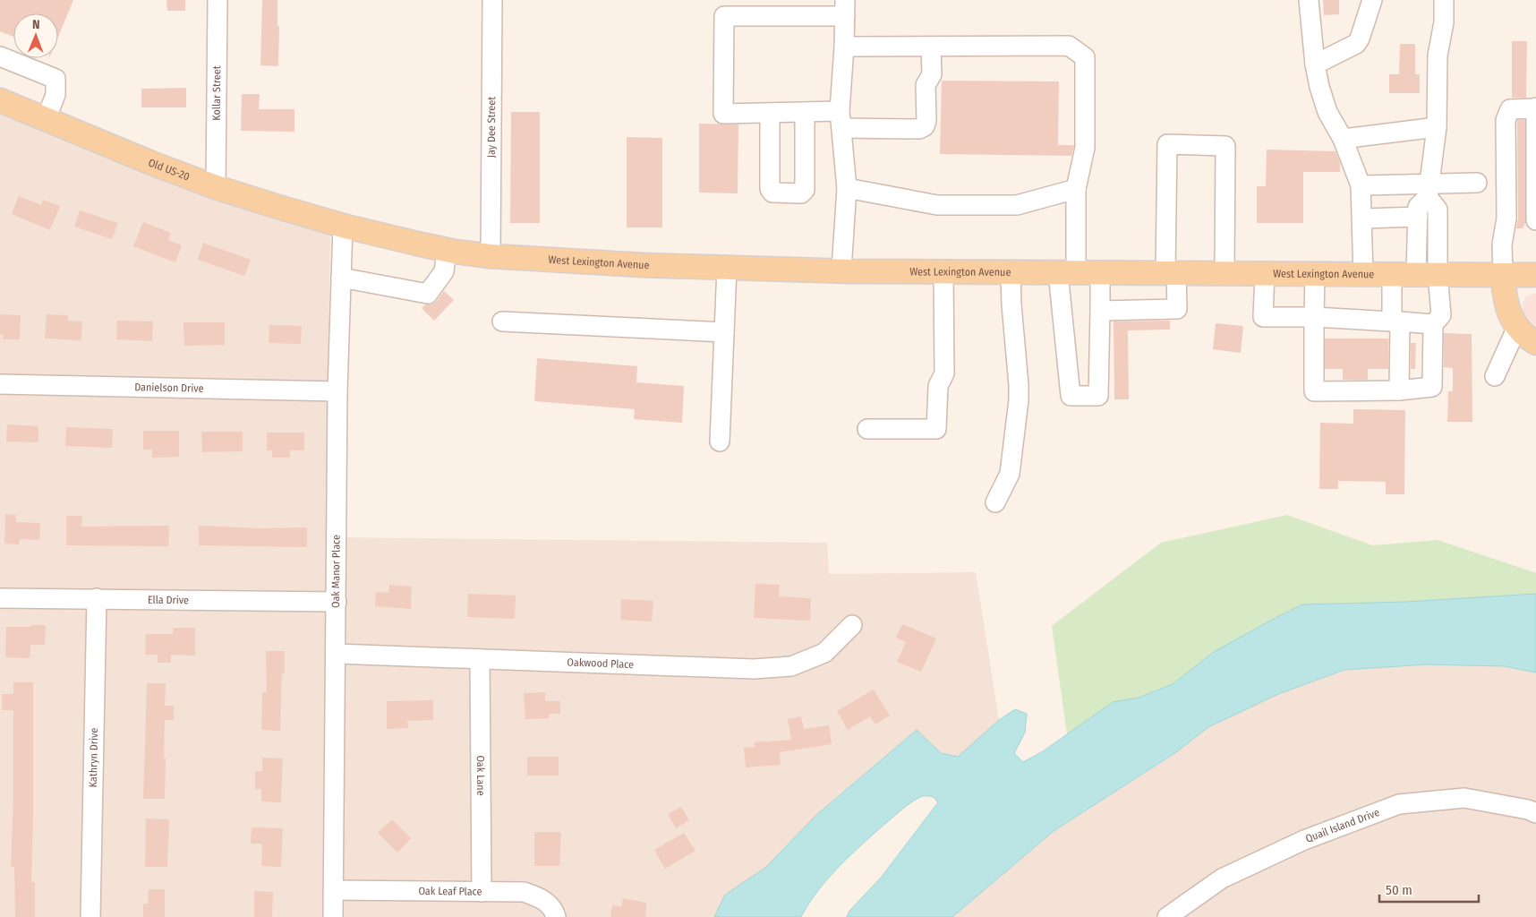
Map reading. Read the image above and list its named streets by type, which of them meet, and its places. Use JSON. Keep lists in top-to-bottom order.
{
  "streets": {
    "main road": ["Old US-20", "West Lexington Avenue"],
    "street": [
      "Kollar Street",
      "Jay Dee Street",
      "Danielson Drive",
      "Oak Manor Place",
      "Ella Drive",
      "Oakwood Place",
      "Kathryn Drive",
      "Oak Lane",
      "Quail Island Drive",
      "Oak Leaf Place"
    ]
  },
  "crossings": [
    ["Kollar Street", "Old US-20"],
    ["Jay Dee Street", "West Lexington Avenue"],
    ["Old US-20", "West Lexington Avenue"],
    ["Old US-20", "Oak Manor Place"],
    ["West Lexington Avenue", "Oak Manor Place"],
    ["Danielson Drive", "Oak Manor Place"],
    ["Oak Manor Place", "Ella Drive"],
    ["Oak Manor Place", "Oakwood Place"],
    ["Oak Manor Place", "Oak Leaf Place"],
    ["Ella Drive", "Kathryn Drive"],
    ["Oakwood Place", "Oak Lane"],
    ["Oak Lane", "Oak Leaf Place"]
  ],
  "scale_bar": "50 m",
  "north": "top"
}
